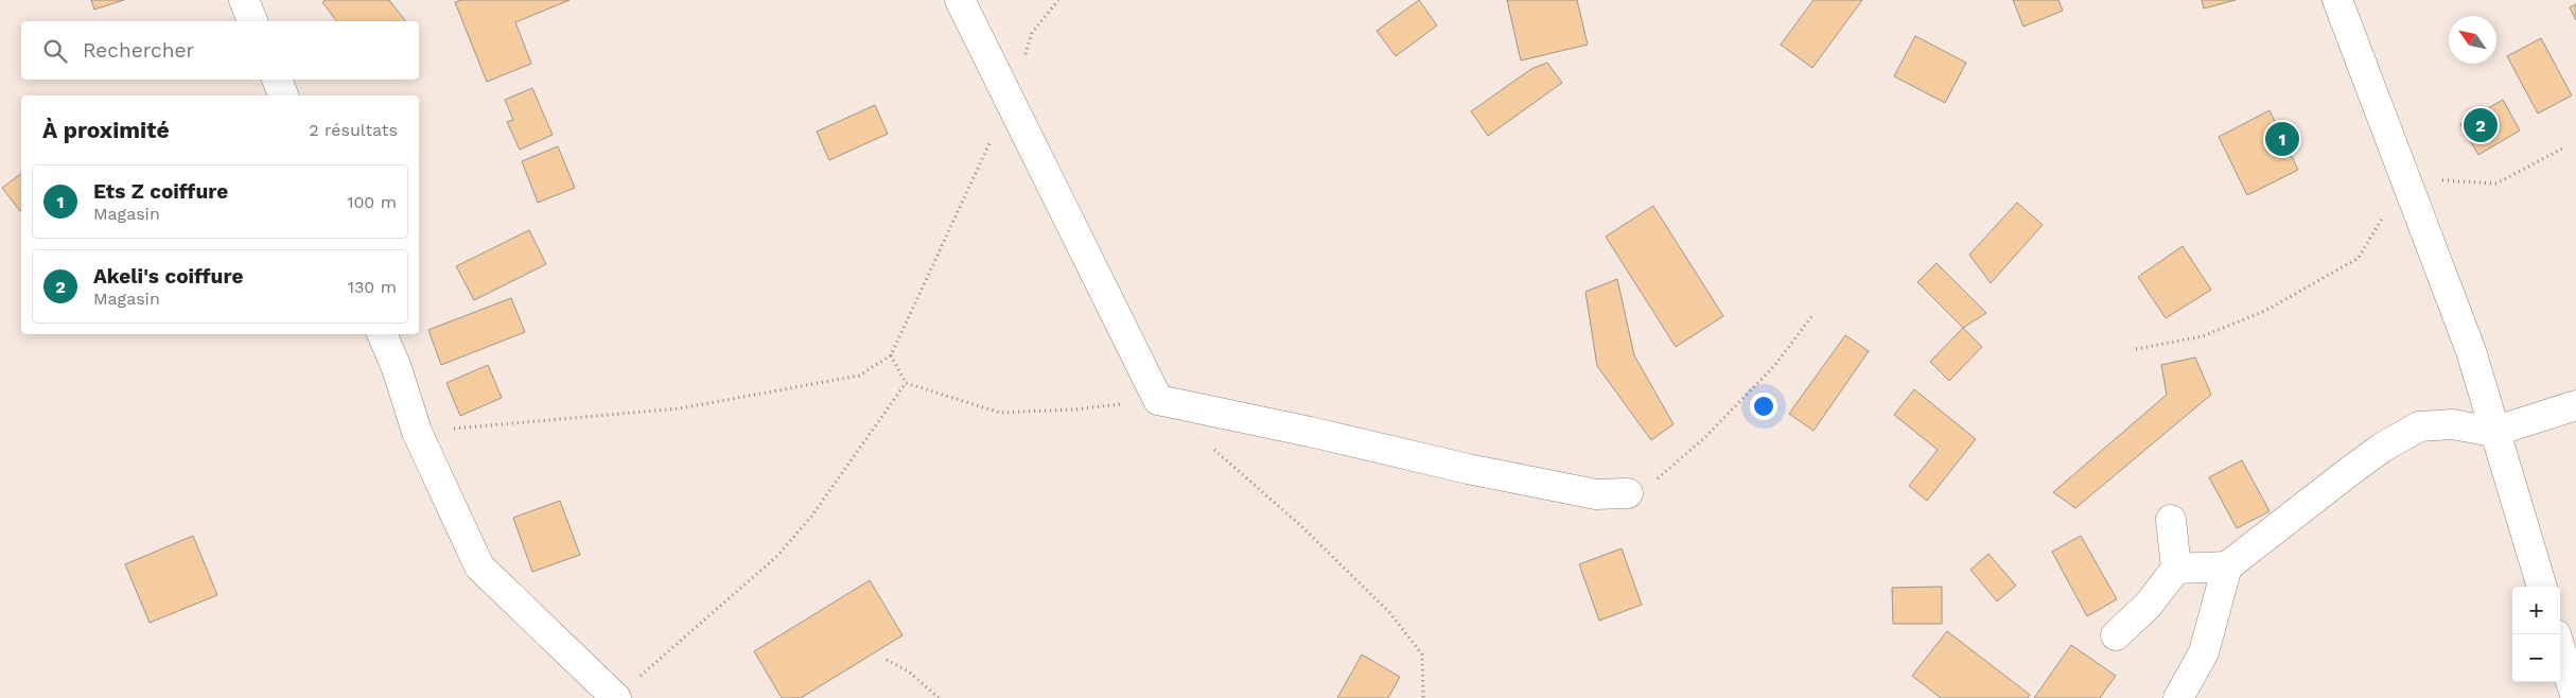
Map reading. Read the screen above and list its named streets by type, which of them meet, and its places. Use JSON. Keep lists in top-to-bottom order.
{
  "north": "top left",
  "page": {
    "search": "Rechercher",
    "heading": ["À proximité", "2 résultats"],
    "pins": ["2", "1"],
    "list": [
      {
        "mark": "1",
        "name": "Ets Z coiffure",
        "note": "Magasin",
        "value": "100 m"
      },
      {
        "mark": "2",
        "name": "Akeli's coiffure",
        "note": "Magasin",
        "value": "130 m"
      }
    ],
    "map_buttons": ["+", "−"]
  }
}
